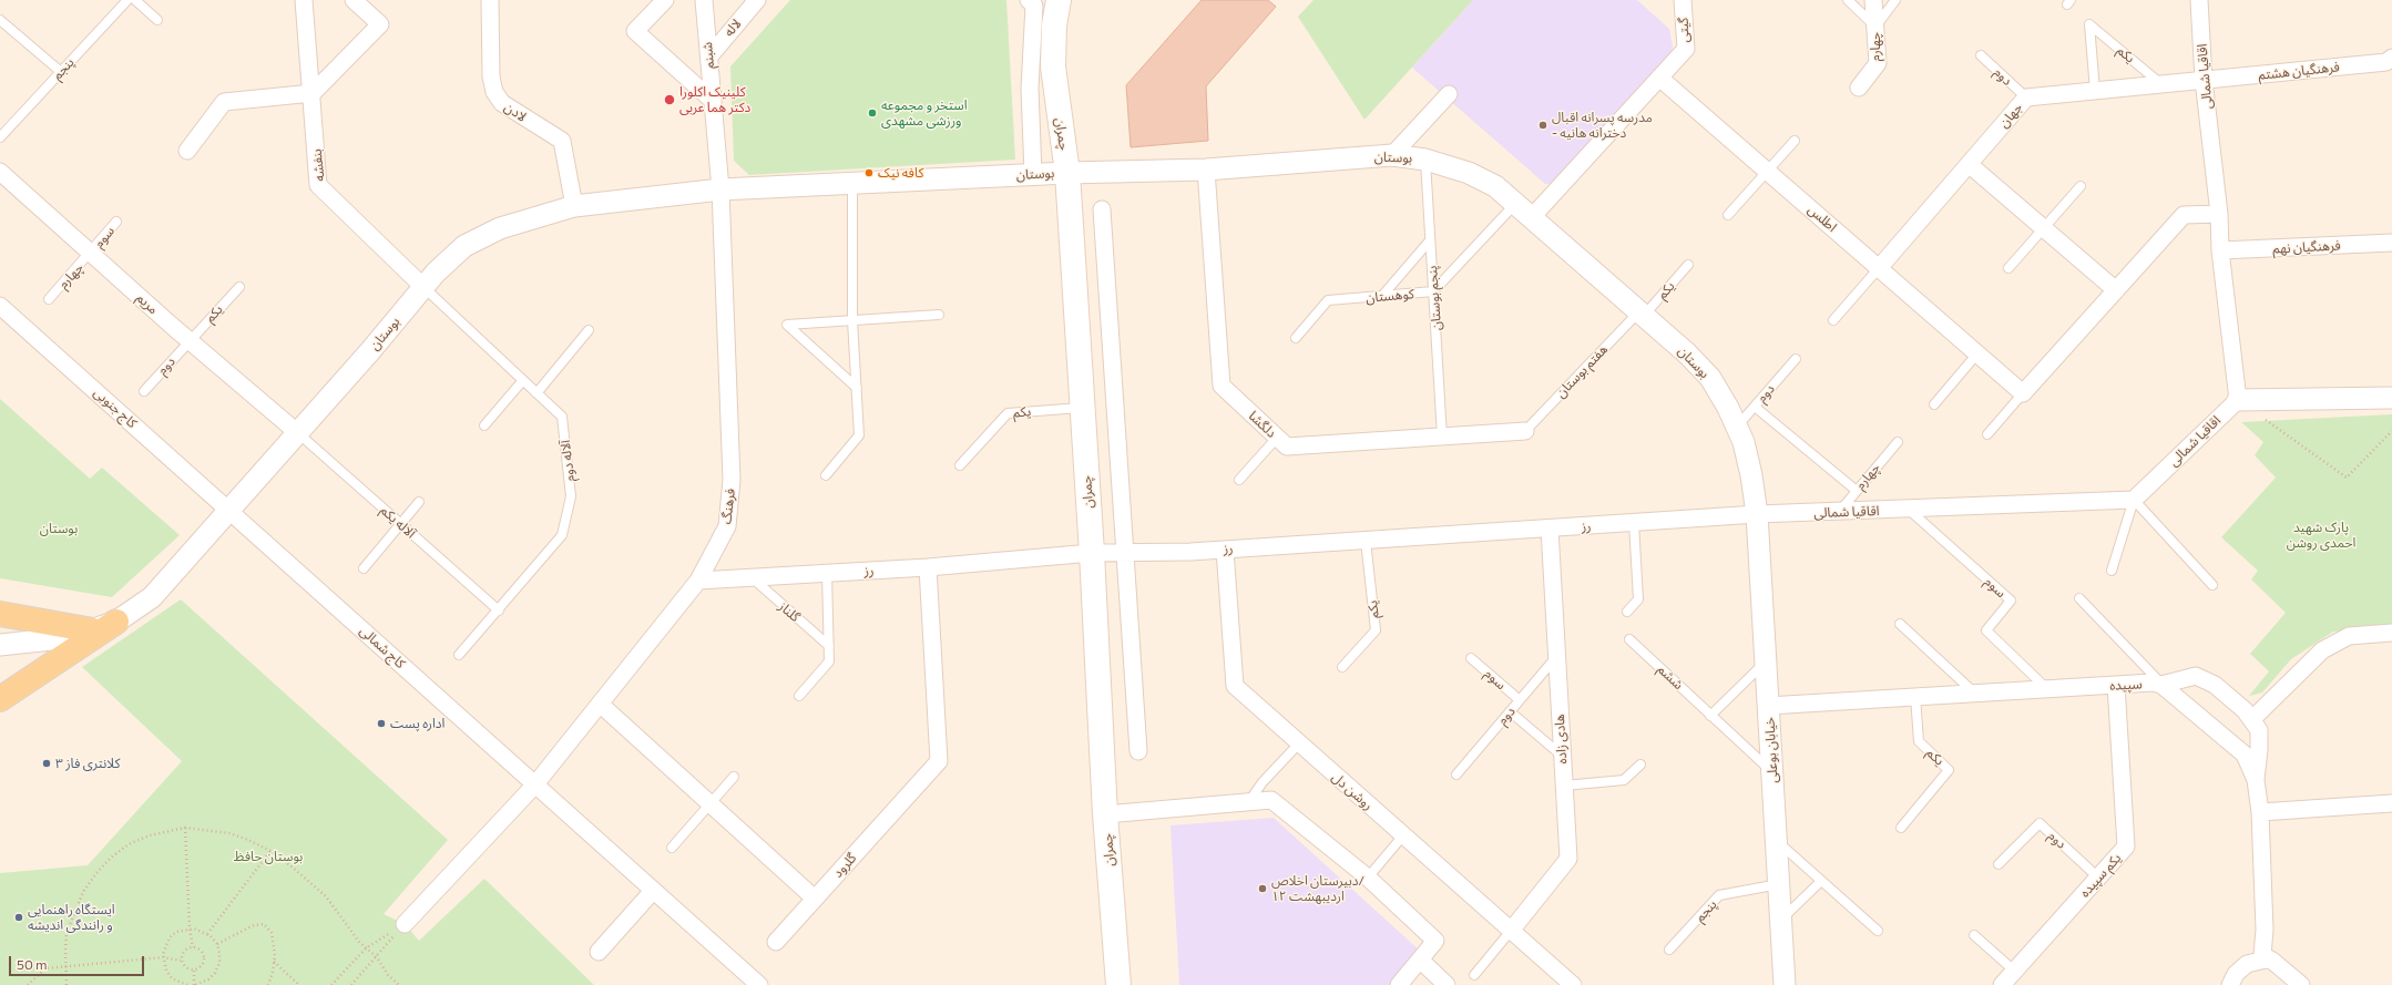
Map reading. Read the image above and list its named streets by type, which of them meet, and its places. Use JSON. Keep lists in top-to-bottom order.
{
  "streets": {
    "main road": ["چمران"],
    "street": [
      "لاله",
      "گیتی",
      "چهارم",
      "شبنم",
      "فرهنگیان هشتم",
      "اقاقیا شمالی",
      "لادن",
      "جهان",
      "بوستان",
      "بنفشه",
      "اطلس",
      "فرهنگیان نهم",
      "مریم",
      "کاج جنوبی",
      "دلگشا",
      "فرهنگ",
      "رز",
      "کاج شمالی",
      "سپیده",
      "هادی زاده",
      "خیابان بوعلی",
      "روشن دل",
      "گلرود",
      "یکم سپیده"
    ],
    "lane": [
      "یکم",
      "پنجم",
      "دوم",
      "سوم",
      "کوهستان",
      "پنجم بوستان",
      "هفتم بوستان",
      "آلاله دوم",
      "آلاله یکم",
      "گلناز",
      "ششم"
    ]
  },
  "crossings": [
    ["لاله", "شبنم"],
    ["گیتی", "اطلس"],
    ["چهارم", "اقاقیا شمالی"],
    ["چهارم", "سوم"],
    ["چهارم", "مریم"],
    ["یکم", "دوم"],
    ["یکم", "جهان"],
    ["یکم", "چمران"],
    ["یکم", "بوستان"],
    ["یکم", "مریم"],
    ["یکم", "هفتم بوستان"],
    ["یکم", "رز"],
    ["یکم", "سپیده"],
    ["شبنم", "بوستان"],
    ["شبنم", "فرهنگ"],
    ["پنجم", "خیابان بوعلی"],
    ["فرهنگیان هشتم", "اقاقیا شمالی"],
    ["فرهنگیان هشتم", "جهان"],
    ["دوم", "جهان"],
    ["دوم", "بوستان"],
    ["دوم", "سوم"],
    ["دوم", "مریم"],
    ["دوم", "هادی زاده"],
    ["دوم", "یکم سپیده"],
    ["اقاقیا شمالی", "جهان"],
    ["اقاقیا شمالی", "بوستان"],
    ["اقاقیا شمالی", "سوم"],
    ["اقاقیا شمالی", "فرهنگیان نهم"],
    ["اقاقیا شمالی", "رز"],
    ["اقاقیا شمالی", "خیابان بوعلی"],
    ["لادن", "بوستان"],
    ["جهان", "اطلس"],
    ["چمران", "بوستان"],
    ["چمران", "رز"],
    ["بوستان", "بنفشه"],
    ["بوستان", "کوهستان"],
    ["بوستان", "پنجم بوستان"],
    ["بوستان", "مریم"],
    ["بوستان", "هفتم بوستان"],
    ["بوستان", "کاج جنوبی"],
    ["بوستان", "دلگشا"],
    ["بوستان", "آلاله دوم"],
    ["بوستان", "فرهنگ"],
    ["بوستان", "آلاله یکم"],
    ["بوستان", "رز"],
    ["بوستان", "کاج شمالی"],
    ["بوستان", "خیابان بوعلی"],
    ["بنفشه", "آلاله دوم"],
    ["سوم", "مریم"],
    ["سوم", "سپیده"],
    ["کوهستان", "پنجم بوستان"],
    ["پنجم بوستان", "دلگشا"],
    ["مریم", "آلاله یکم"],
    ["هفتم بوستان", "دلگشا"],
    ["کاج جنوبی", "کاج شمالی"],
    ["آلاله دوم", "آلاله یکم"],
    ["فرهنگ", "رز"],
    ["فرهنگ", "کاج شمالی"],
    ["رز", "گلناز"],
    ["رز", "هادی زاده"],
    ["رز", "خیابان بوعلی"],
    ["رز", "روشن دل"],
    ["رز", "گلرود"],
    ["ششم", "خیابان بوعلی"],
    ["سپیده", "خیابان بوعلی"],
    ["سپیده", "یکم سپیده"],
    ["هادی زاده", "روشن دل"]
  ],
  "parks": ["پارک شهید احمدی روشن", "بوستان", "بوستان حافظ"],
  "places": [
    "کلینیک اکلورا دکتر هما عربی",
    "استخر و مجموعه ورزشی مشهدی",
    "مدرسه پسرانه اقبال - دخترانه هانیه",
    "کافه نیک",
    "اداره پست",
    "کلانتری فاز ۳",
    "دبیرستان اخلاص/ ۱۲ اردیبهشت",
    "ایستگاه راهنمایی و رانندگی اندیشه"
  ],
  "scale_bar": "50 m"
}
